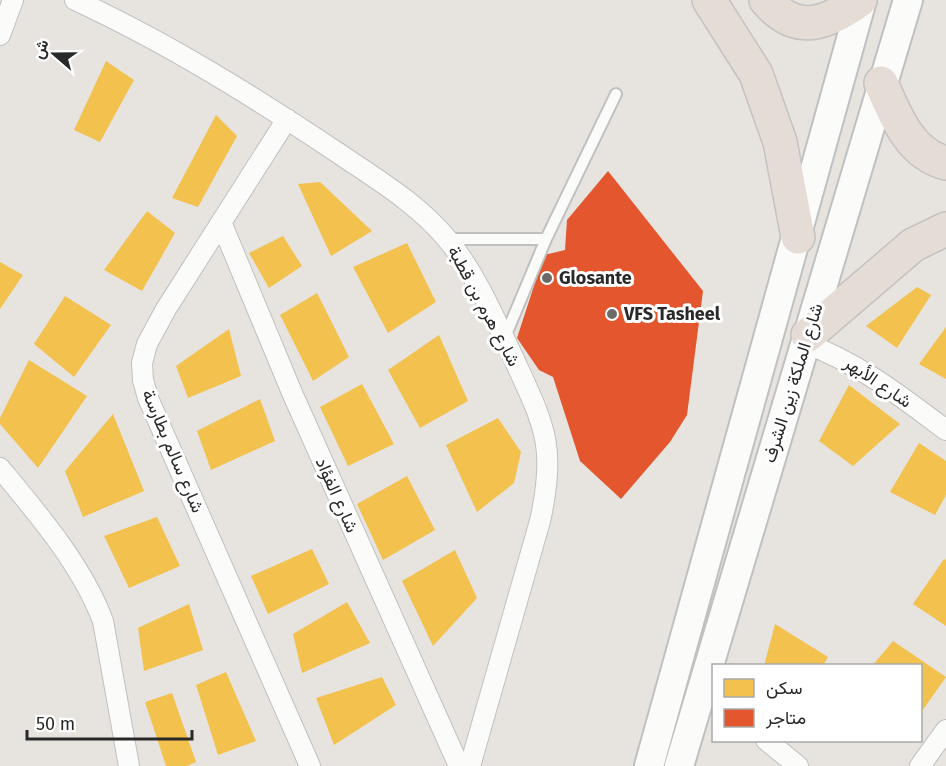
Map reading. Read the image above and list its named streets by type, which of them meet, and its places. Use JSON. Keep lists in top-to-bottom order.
{
  "streets": {
    "main road": ["شارع الملكة زين الشرف"],
    "street": [
      "شارع هرم بن قطبة",
      "شارع الأبهر",
      "شارع سالم بطارسة",
      "شارع الفؤاد"
    ]
  },
  "crossings": [
    ["شارع هرم بن قطبة", "شارع سالم بطارسة"],
    ["شارع الأبهر", "شارع الملكة زين الشرف"],
    ["شارع سالم بطارسة", "شارع الفؤاد"]
  ],
  "places": ["Glosante", "VFS Tasheel"],
  "legend": ["سكن", "متاجر"],
  "scale_bar": "50 m",
  "north": "left"
}
